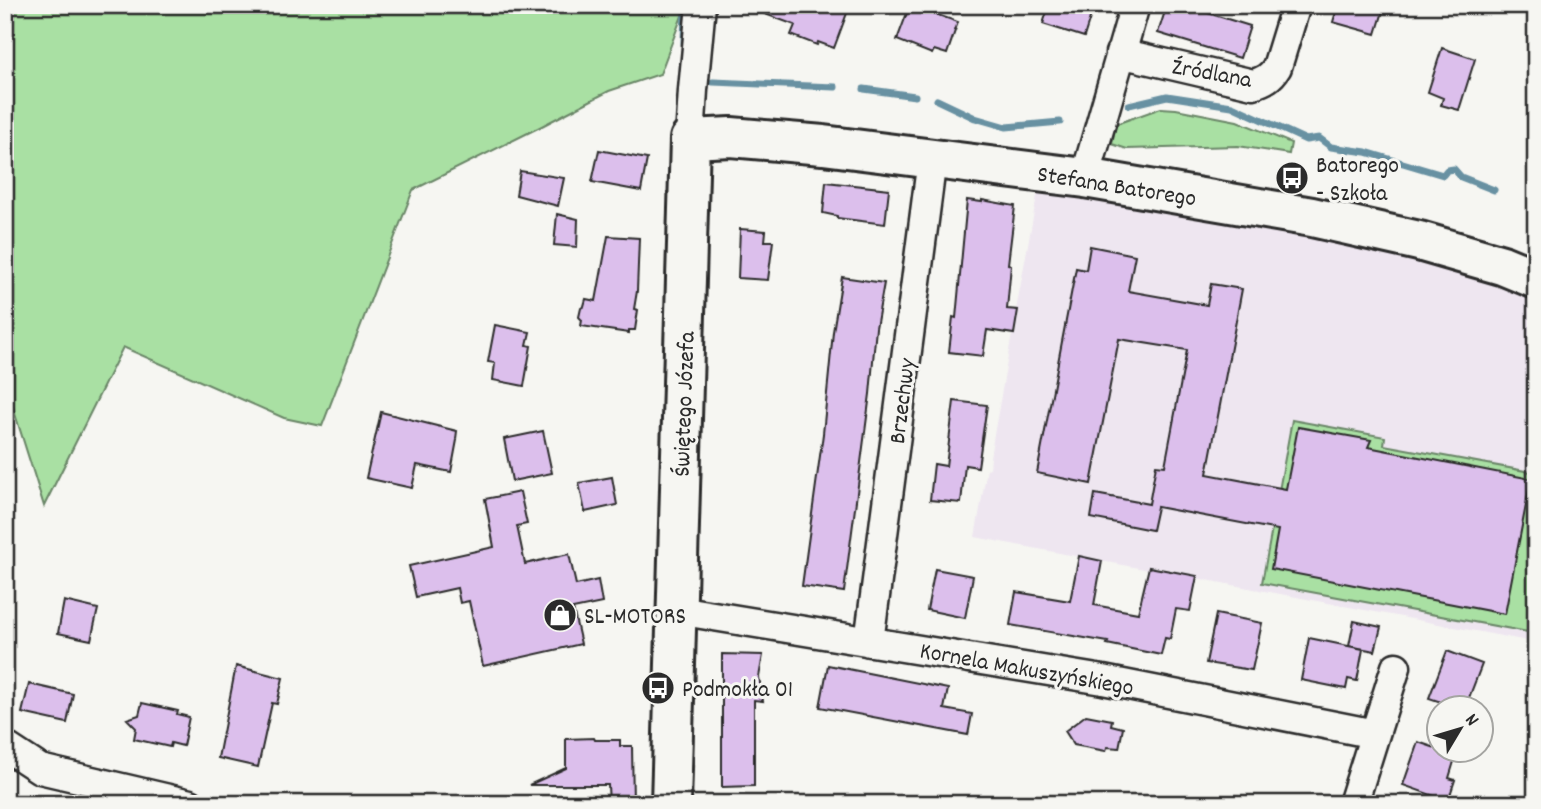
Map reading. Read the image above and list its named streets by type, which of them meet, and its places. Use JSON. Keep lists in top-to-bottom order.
{
  "streets": {
    "street": [
      "Źródlana",
      "Stefana Batorego",
      "Brzechwy",
      "Świętego Józefa",
      "Kornela Makuszyńskiego"
    ]
  },
  "crossings": [
    ["Stefana Batorego", "Brzechwy"],
    ["Stefana Batorego", "Świętego Józefa"],
    ["Brzechwy", "Kornela Makuszyńskiego"],
    ["Świętego Józefa", "Kornela Makuszyńskiego"]
  ],
  "places": {
    "bus stop": ["Batorego - Szkoła", "Podmokła 01"],
    "shop": ["SL-MOTORS"]
  },
  "north": "top right"
}
